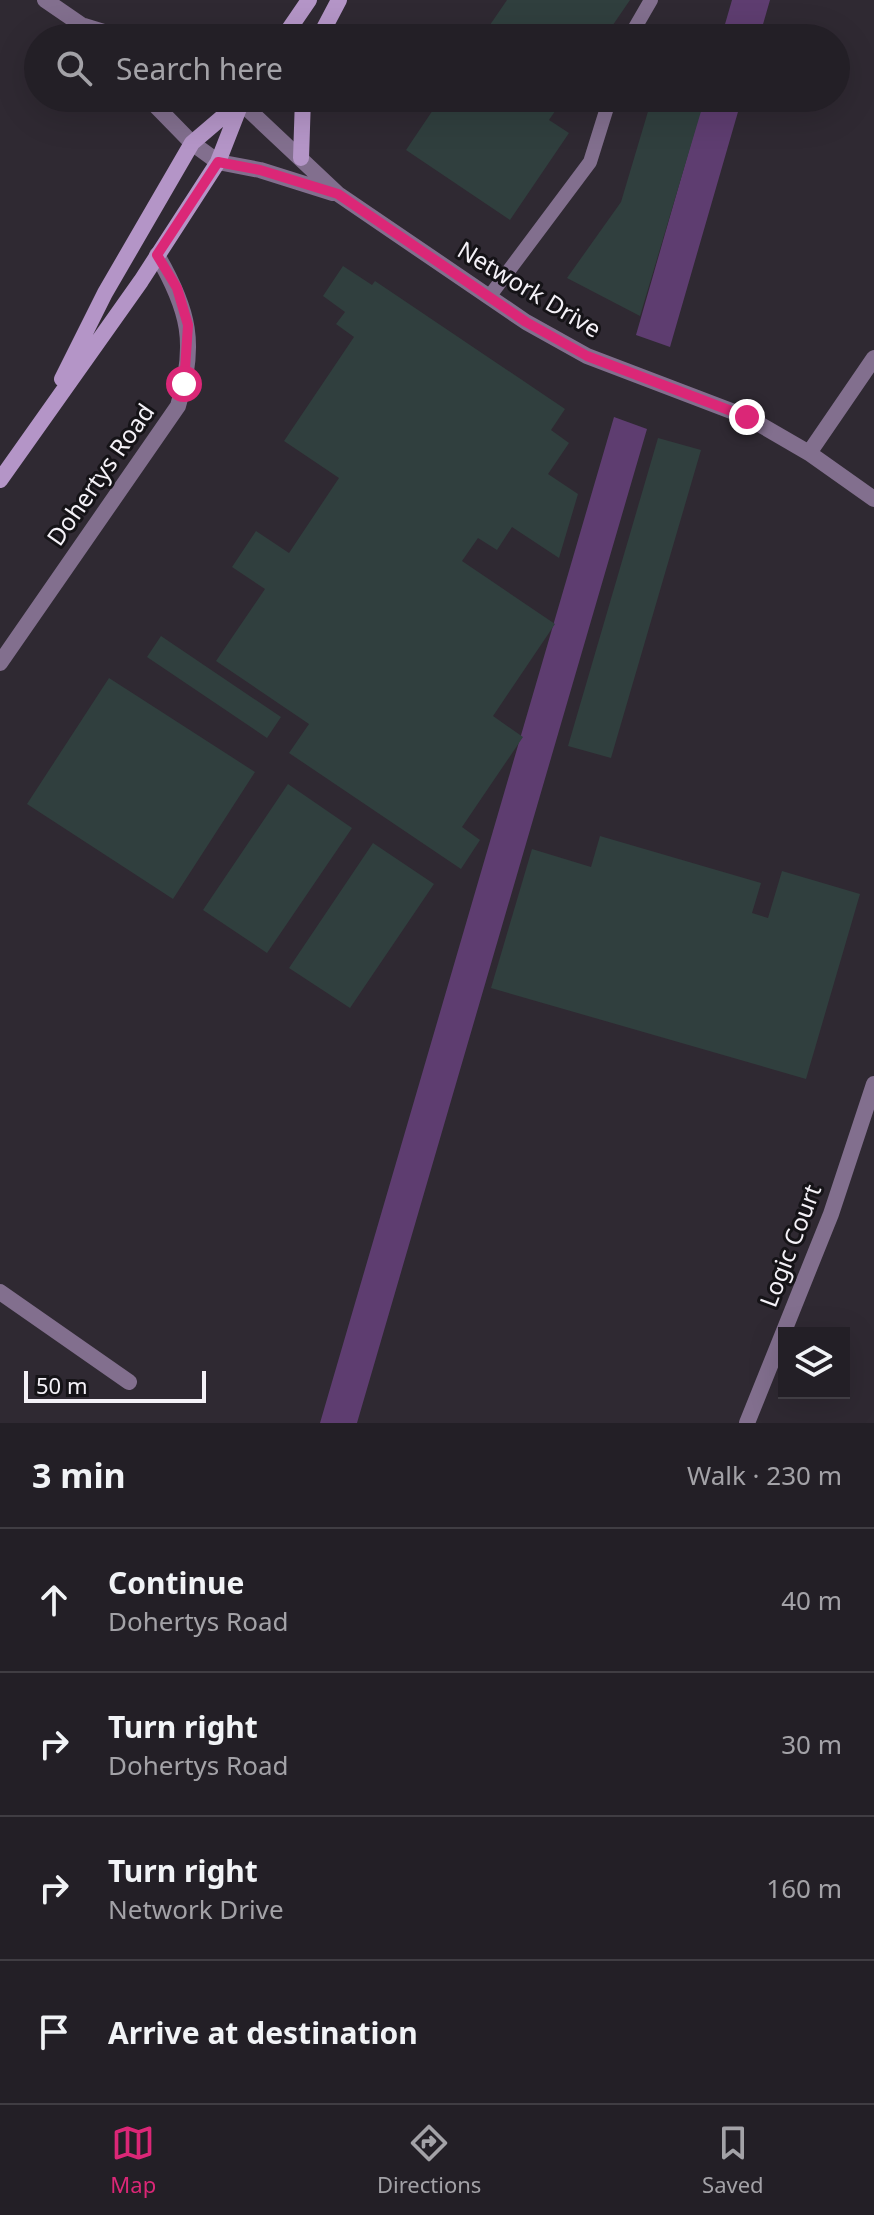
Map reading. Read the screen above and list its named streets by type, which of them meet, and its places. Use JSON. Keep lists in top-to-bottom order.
{
  "streets": {
    "street": ["Network Drive", "Dohertys Road", "Logic Court"]
  },
  "scale_bar": "50 m",
  "page": {
    "search": "Search here",
    "scale": "50 m",
    "heading": ["3 min", "Walk · 230 m"],
    "list": [
      ["Continue", "Dohertys Road", "40 m"],
      ["Turn right", "Dohertys Road", "30 m"],
      ["Turn right", "Network Drive", "160 m"],
      "Arrive at destination"
    ],
    "nav": ["Map", "Directions", "Saved"]
  }
}
